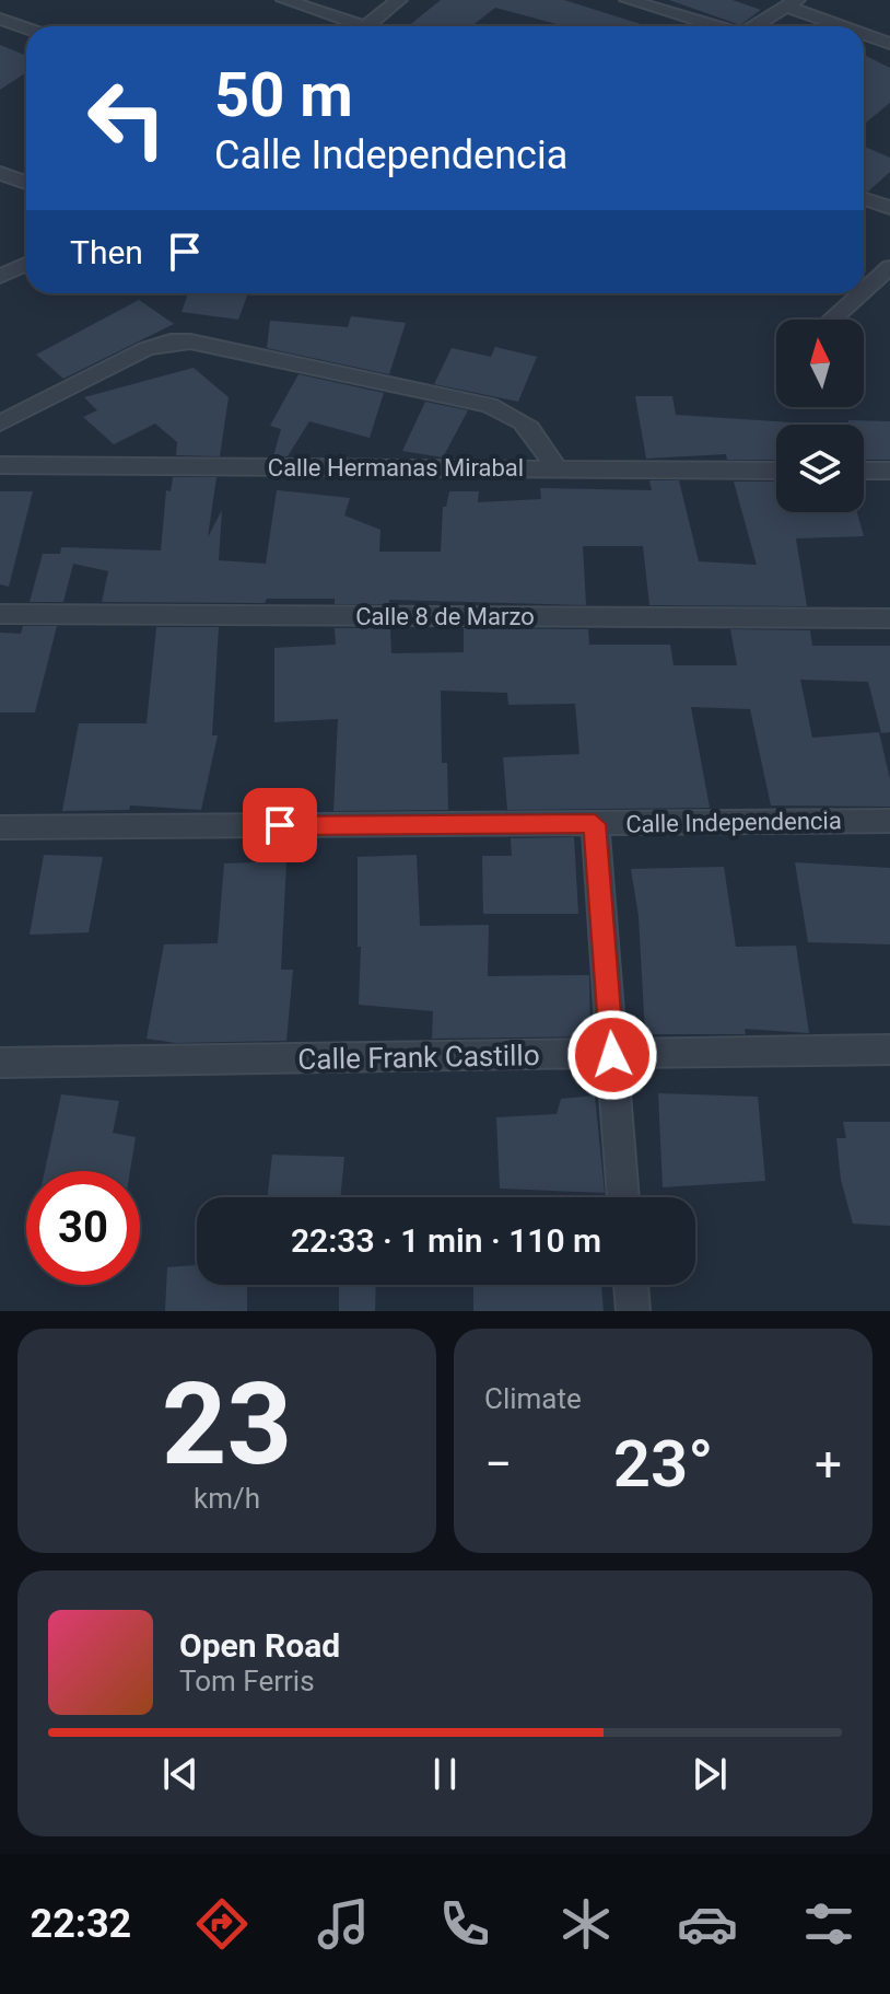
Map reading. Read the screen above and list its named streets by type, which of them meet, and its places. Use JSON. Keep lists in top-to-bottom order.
{
  "streets": {
    "street": [
      "Calle Hermanas Mirabal",
      "Calle 8 de Marzo",
      "Calle Independencia",
      "Calle Frank Castillo"
    ]
  },
  "north": "top",
  "page": {
    "turn": ["50 m", "Calle Independencia"],
    "then": "Then",
    "limit": "30",
    "trip": "22:33 · 1 min · 110 m",
    "tile": [
      ["23", "km/h"],
      "Climate"
    ],
    "heat": ["−", "23°", "+"],
    "song": ["Open Road", "Tom Ferris"],
    "tabs": "22:32"
  }
}
